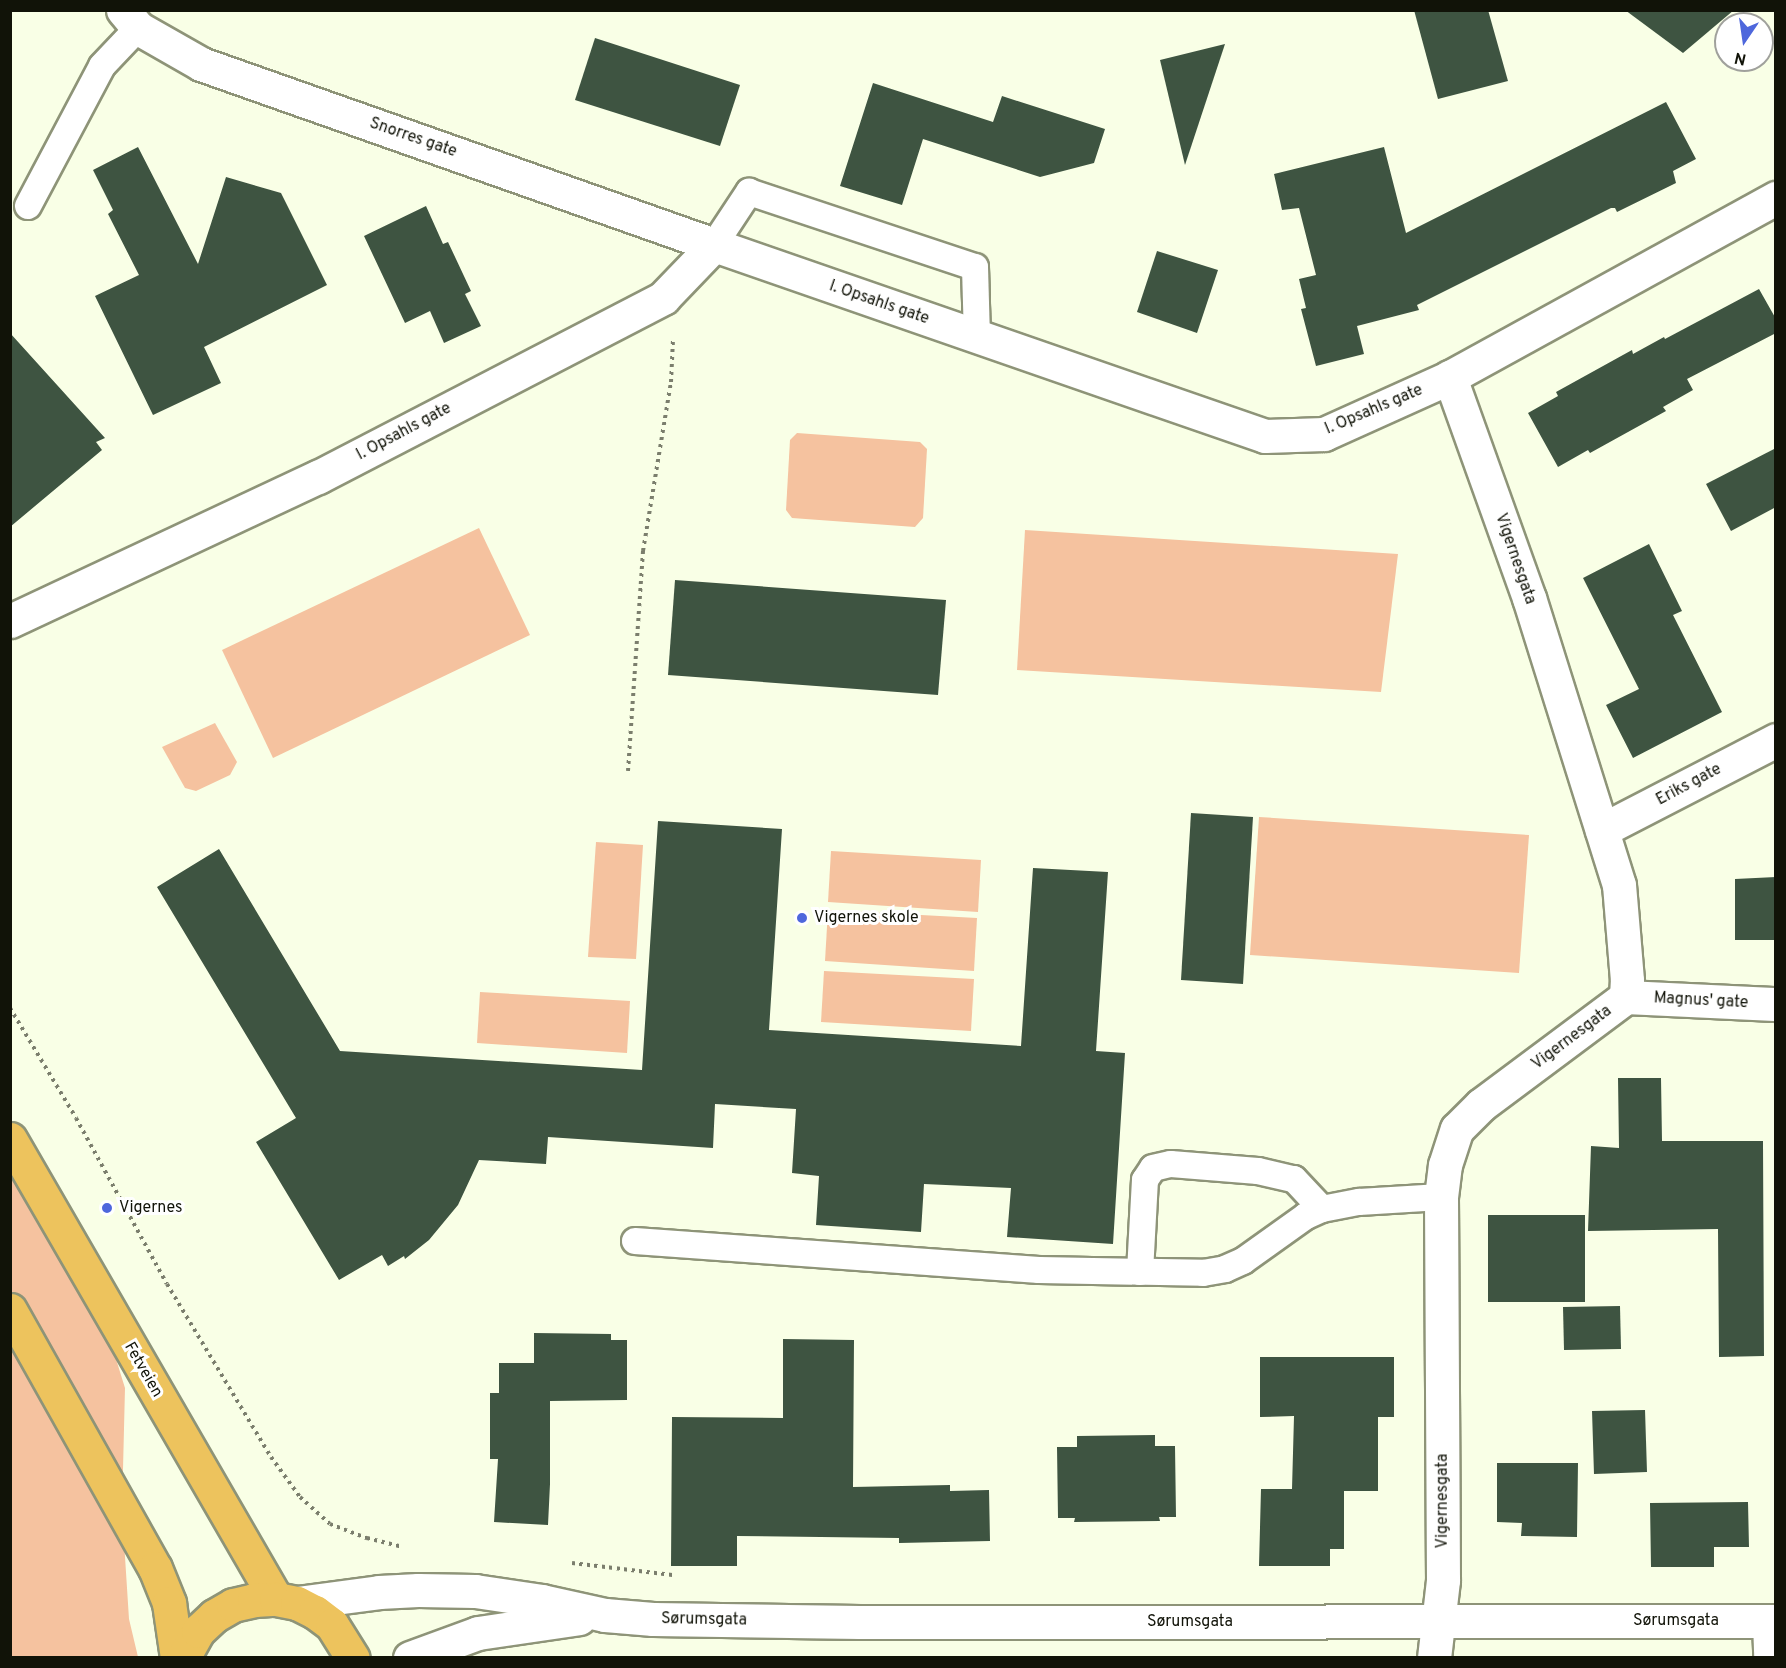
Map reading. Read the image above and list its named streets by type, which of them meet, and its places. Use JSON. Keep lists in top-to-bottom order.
{
  "streets": {
    "highway": ["Fetveien"],
    "street": [
      "Snorres gate",
      "I. Opsahls gate",
      "Vigernesgata",
      "Eriks gate",
      "Magnus' gate",
      "Sørumsgata"
    ]
  },
  "crossings": [
    ["Snorres gate", "I. Opsahls gate"],
    ["I. Opsahls gate", "Vigernesgata"],
    ["Vigernesgata", "Eriks gate"],
    ["Vigernesgata", "Magnus' gate"],
    ["Vigernesgata", "Sørumsgata"],
    ["Fetveien", "Sørumsgata"]
  ],
  "places": ["Vigernes skole", "Vigernes"],
  "north": "bottom"
}
